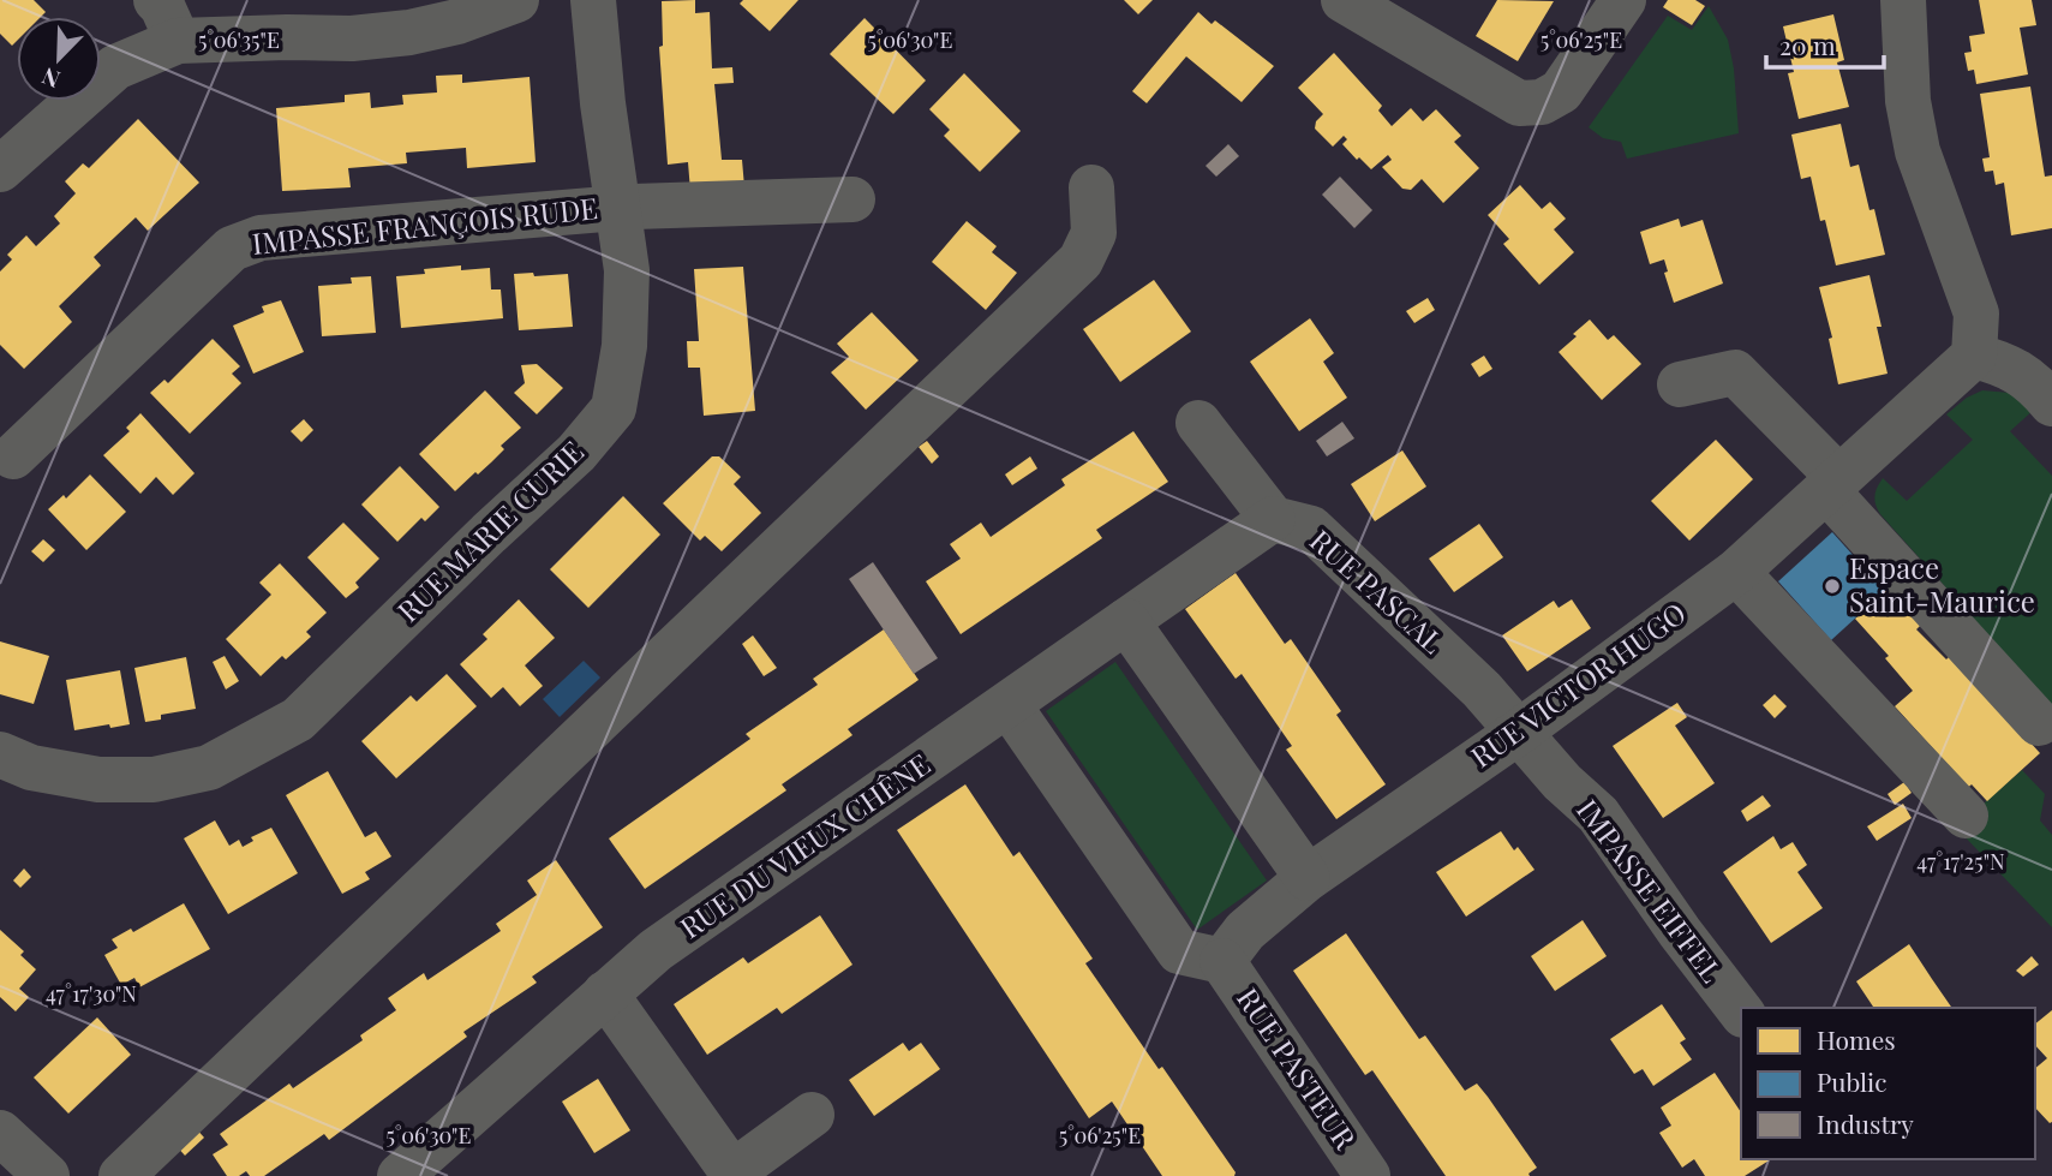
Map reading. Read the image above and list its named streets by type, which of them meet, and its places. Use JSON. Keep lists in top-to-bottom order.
{
  "streets": {
    "street": [
      "IMPASSE FRANÇOIS RUDE",
      "RUE MARIE CURIE",
      "RUE PASCAL",
      "RUE VICTOR HUGO",
      "RUE DU VIEUX CHÊNE",
      "IMPASSE EIFFEL",
      "RUE PASTEUR"
    ]
  },
  "crossings": [
    ["IMPASSE FRANÇOIS RUDE", "RUE MARIE CURIE"],
    ["RUE PASCAL", "RUE VICTOR HUGO"],
    ["RUE PASCAL", "RUE DU VIEUX CHÊNE"],
    ["RUE PASCAL", "IMPASSE EIFFEL"],
    ["RUE VICTOR HUGO", "IMPASSE EIFFEL"],
    ["RUE VICTOR HUGO", "RUE PASTEUR"]
  ],
  "places": ["Espace Saint-Maurice"],
  "legend": ["Homes", "Public", "Industry"],
  "scale_bar": "20 m",
  "north": "bottom left",
  "coordinates": [
    "5°06'35\"E",
    "5°06'25\"E",
    "5°06'30\"E",
    "47°17'25\"N",
    "47°17'30\"N"
  ]
}
